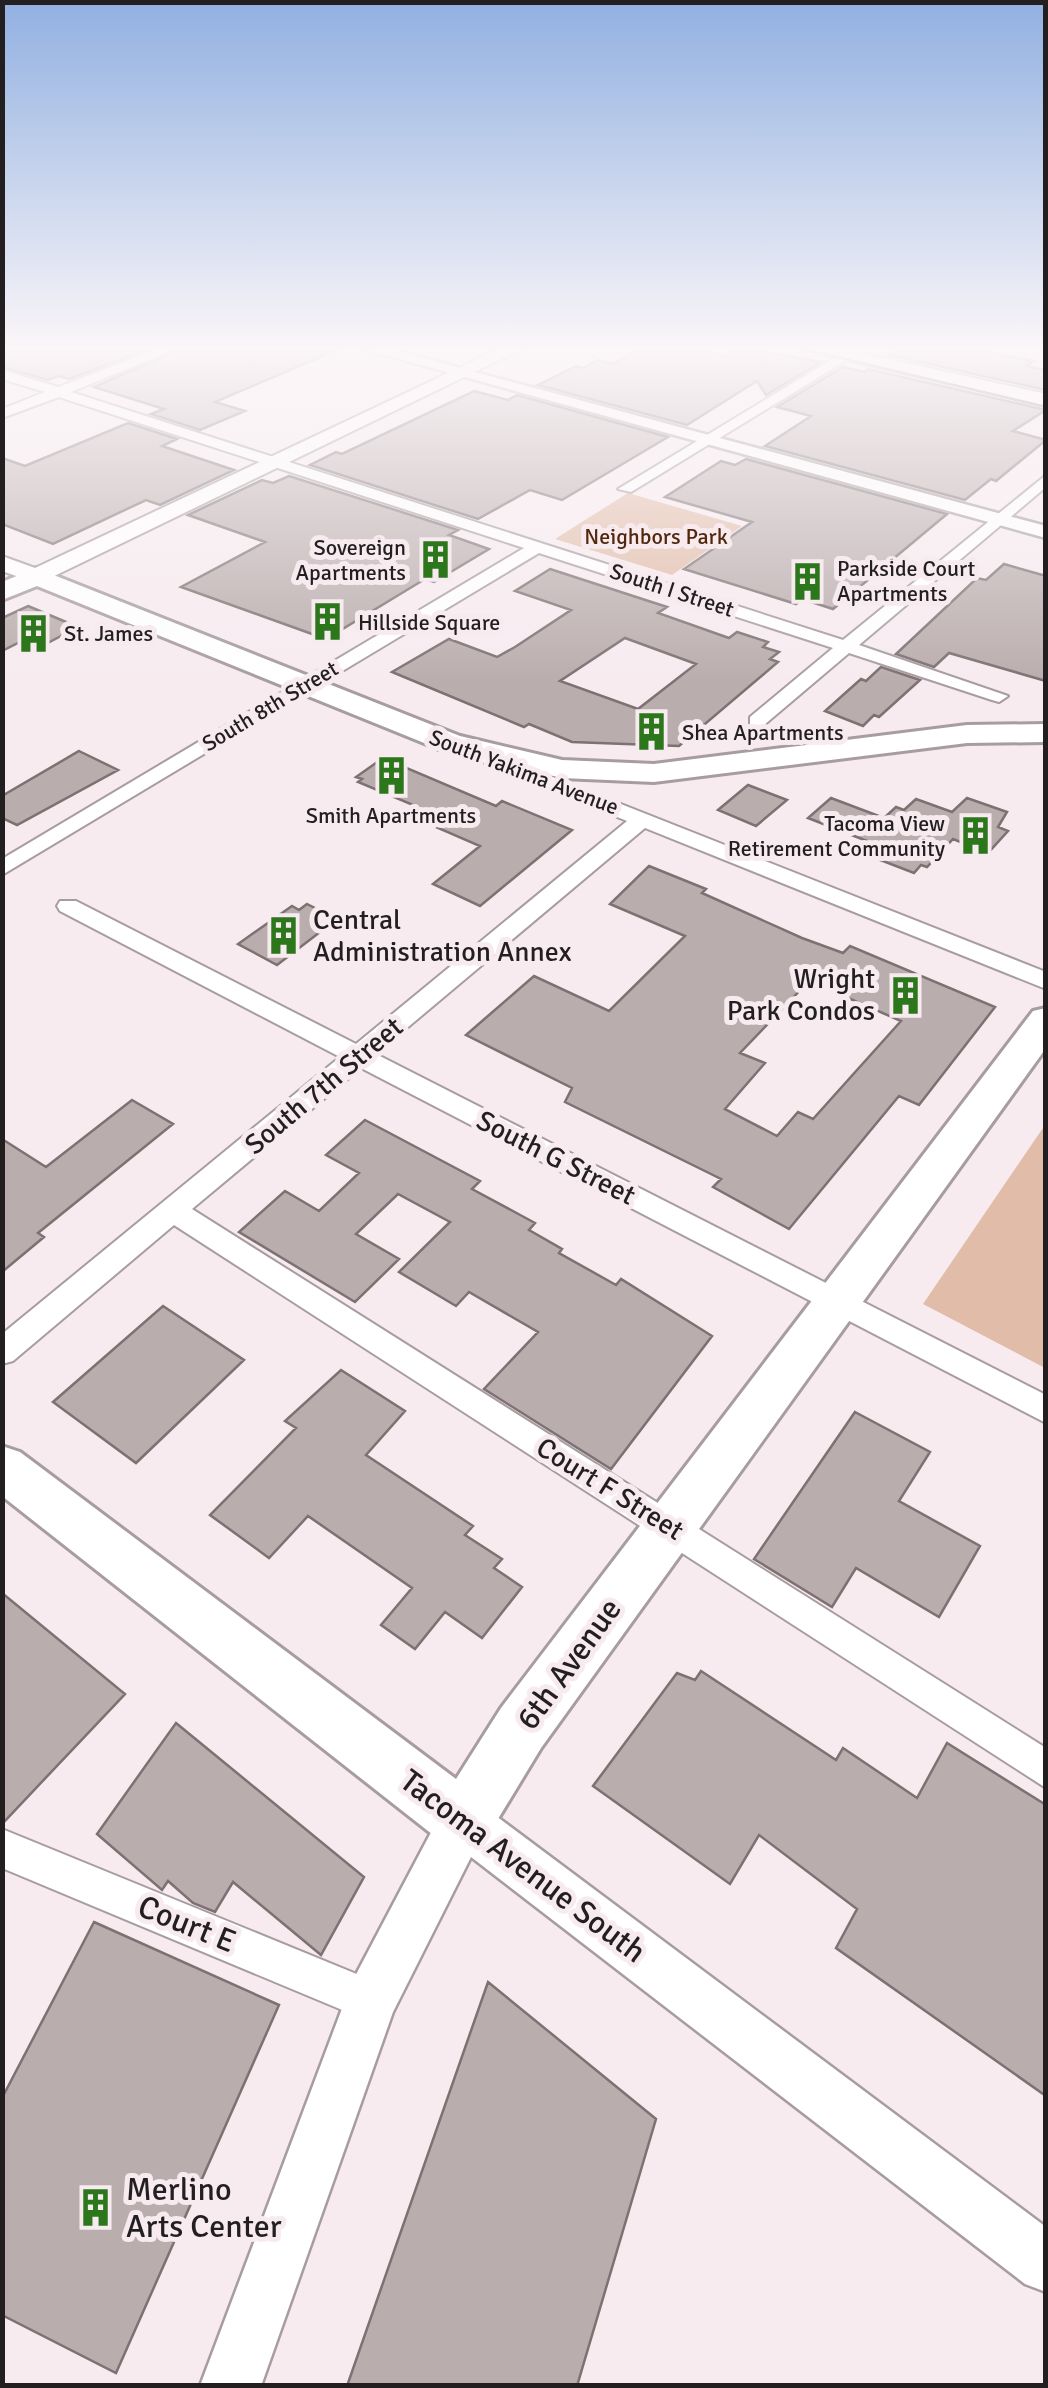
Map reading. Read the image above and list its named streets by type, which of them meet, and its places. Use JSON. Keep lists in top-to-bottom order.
{
  "streets": {
    "main road": ["South Yakima Avenue", "6th Avenue", "Tacoma Avenue South"],
    "street": [
      "South I Street",
      "South 8th Street",
      "South 7th Street",
      "South G Street",
      "Court F Street",
      "Court E"
    ]
  },
  "crossings": [
    ["South I Street", "South 8th Street"],
    ["South 8th Street", "South Yakima Avenue"],
    ["South Yakima Avenue", "South 7th Street"],
    ["South 7th Street", "South G Street"],
    ["South 7th Street", "Court F Street"],
    ["South G Street", "6th Avenue"],
    ["Court F Street", "6th Avenue"],
    ["6th Avenue", "Tacoma Avenue South"],
    ["6th Avenue", "Court E"]
  ],
  "parks": ["Neighbors Park"],
  "places": {
    "building": [
      "Sovereign Apartments",
      "Parkside Court Apartments",
      "Hillside Square",
      "St. James",
      "Shea Apartments",
      "Smith Apartments",
      "Tacoma View Retirement Community",
      "Central Administration Annex",
      "Wright Park Condos",
      "Merlino Arts Center"
    ]
  }
}
